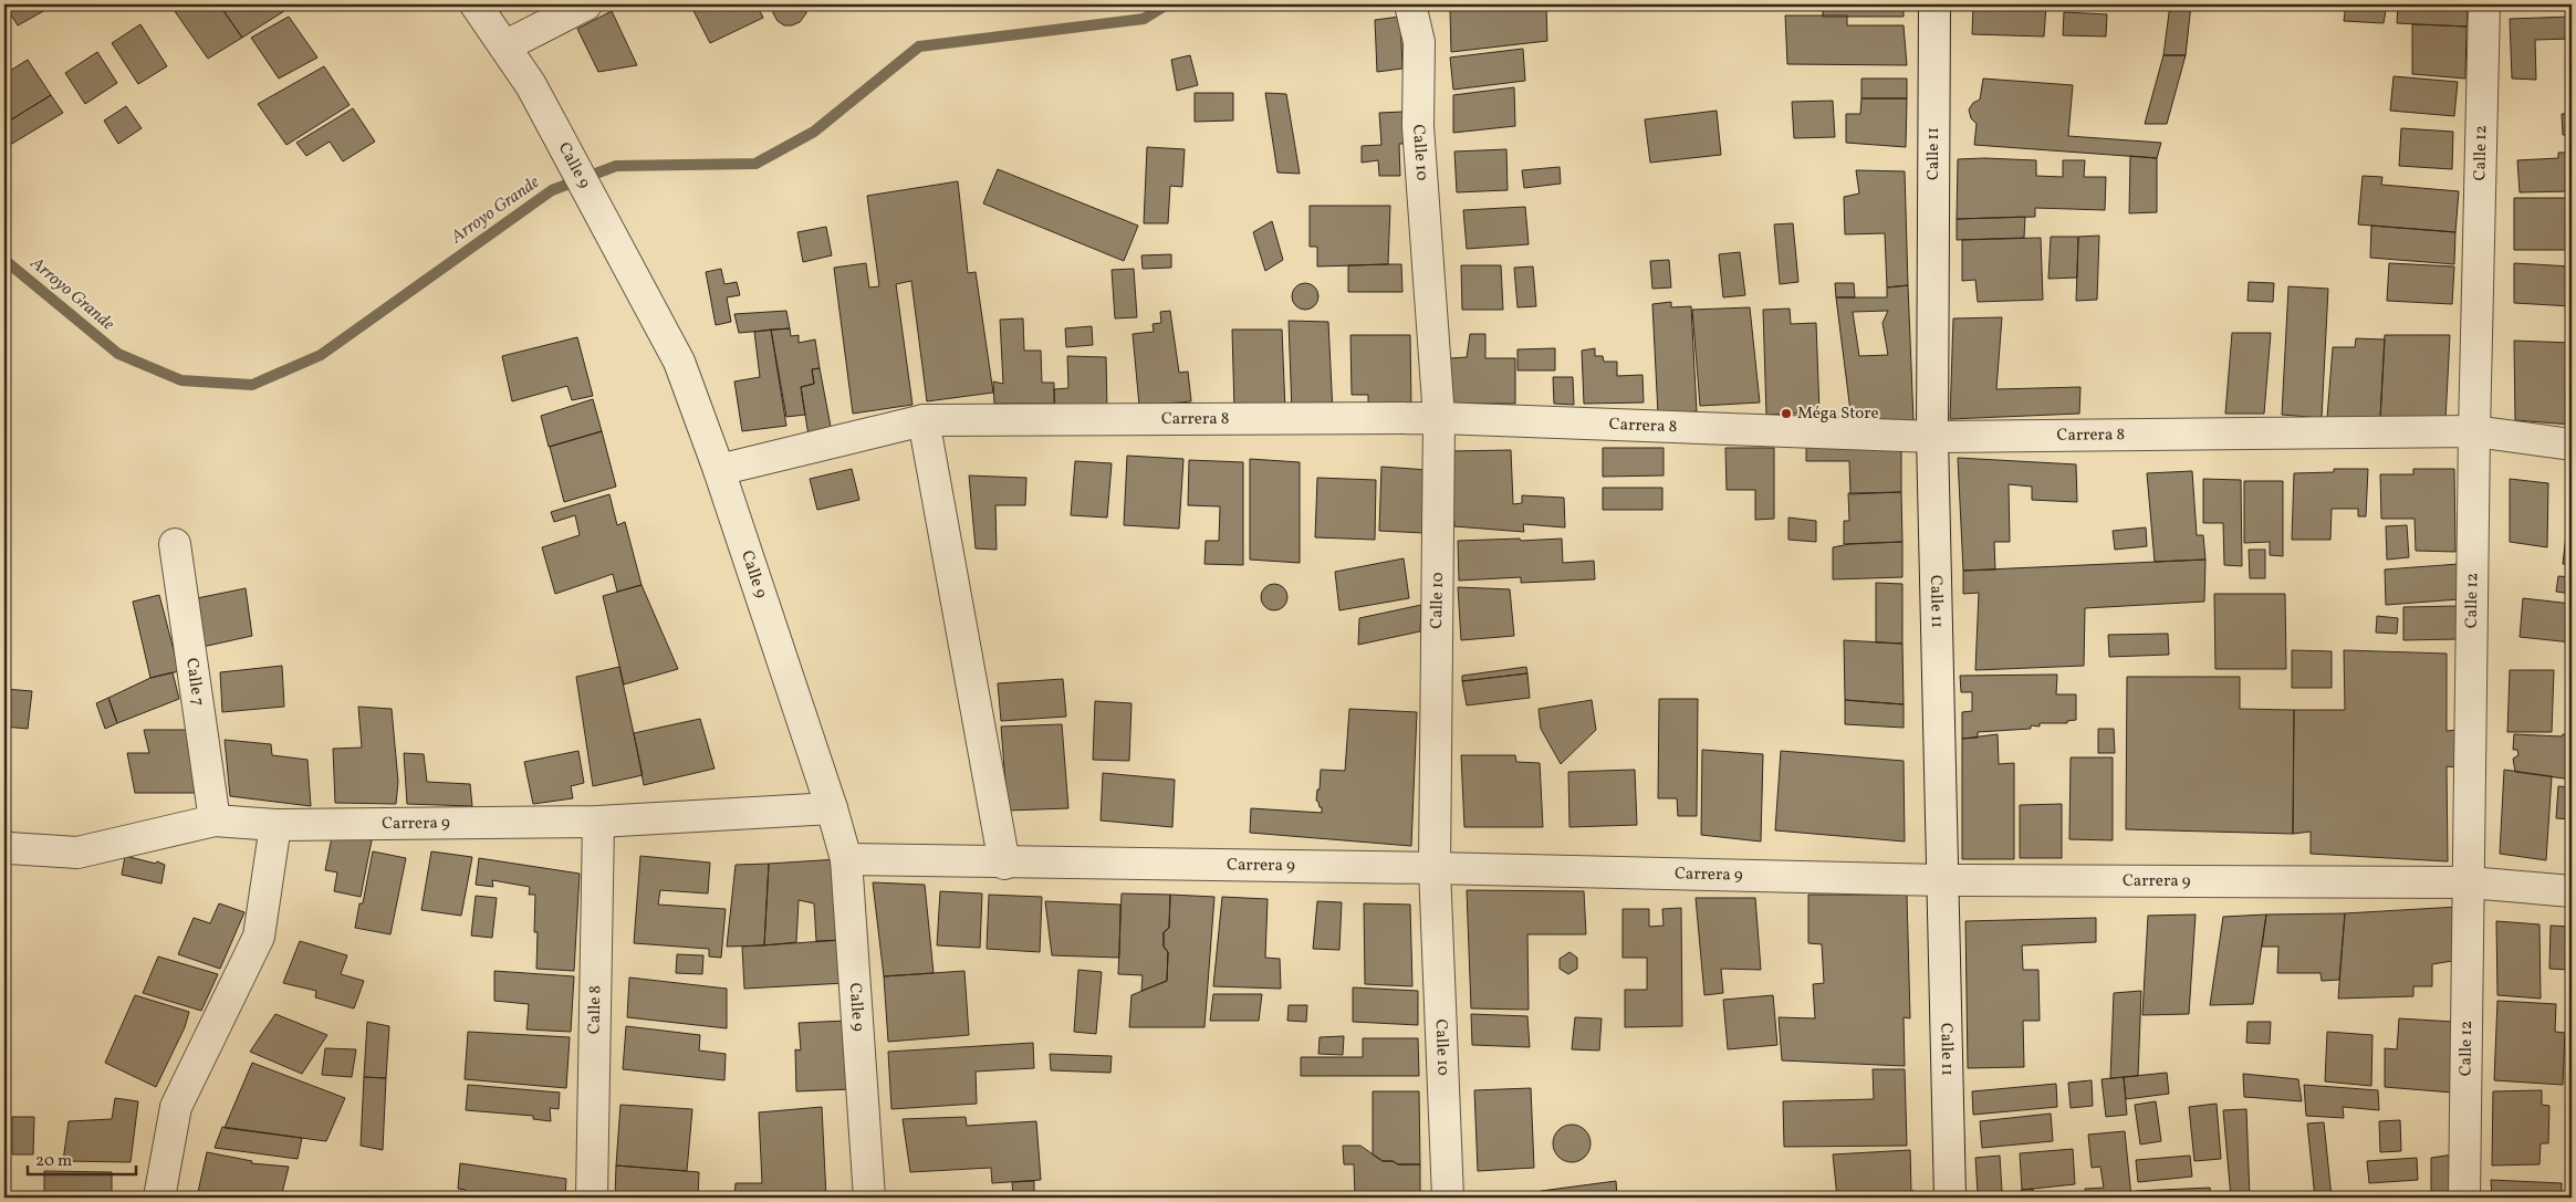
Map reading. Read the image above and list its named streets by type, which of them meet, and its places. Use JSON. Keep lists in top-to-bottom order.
{
  "streets": {
    "street": [
      "Calle 10",
      "Calle 11",
      "Calle 12",
      "Calle 9",
      "Carrera 8",
      "Calle 7",
      "Carrera 9",
      "Calle 8"
    ]
  },
  "crossings": [
    ["Calle 10", "Carrera 8"],
    ["Calle 10", "Carrera 9"],
    ["Calle 11", "Carrera 8"],
    ["Calle 11", "Carrera 9"],
    ["Calle 12", "Carrera 8"],
    ["Calle 12", "Carrera 9"],
    ["Calle 9", "Carrera 8"],
    ["Calle 9", "Carrera 9"],
    ["Calle 7", "Carrera 9"],
    ["Carrera 9", "Calle 8"]
  ],
  "water": ["Arroyo Grande"],
  "places": ["Méga Store"],
  "scale_bar": "20 m"
}
